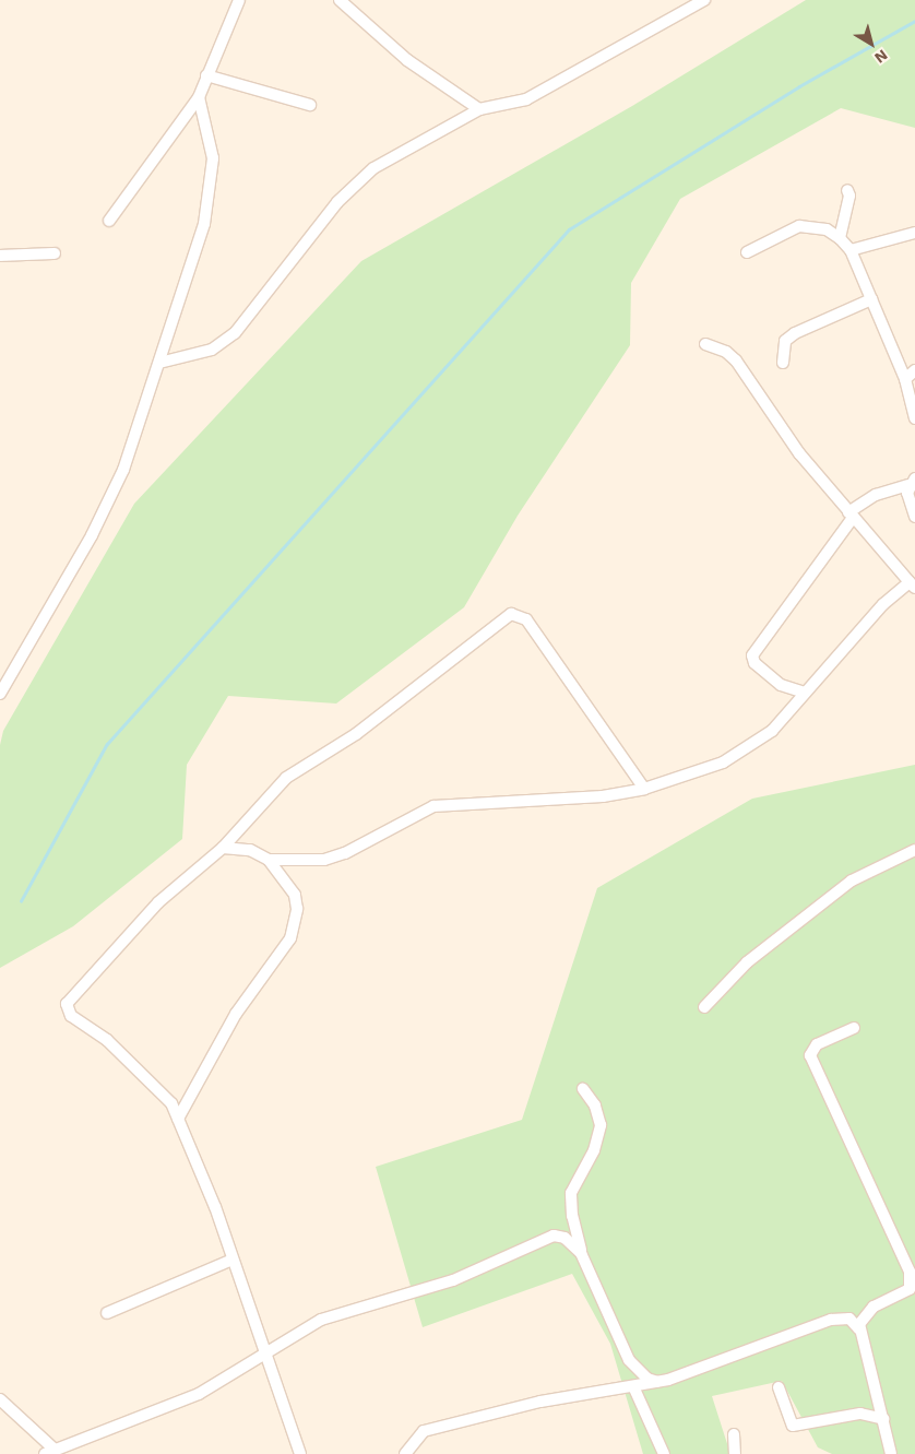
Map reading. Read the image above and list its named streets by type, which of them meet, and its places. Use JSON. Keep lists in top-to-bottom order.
{
  "north": "bottom right"
}
